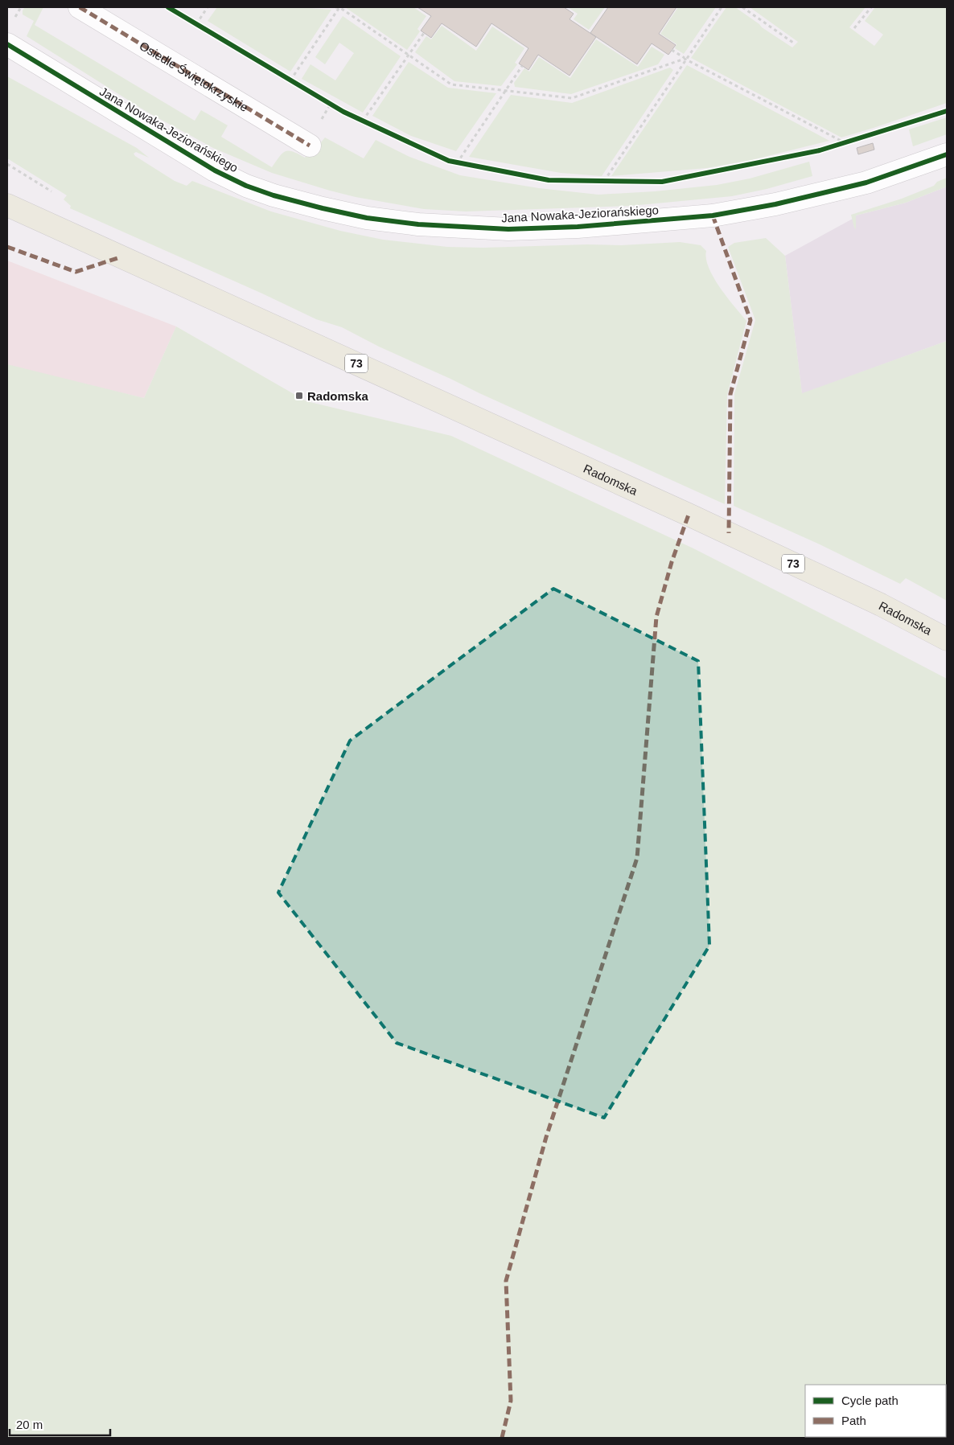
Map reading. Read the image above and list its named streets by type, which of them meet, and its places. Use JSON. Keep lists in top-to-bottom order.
{
  "streets": {
    "main road": ["73", "Radomska"],
    "street": ["Osiedle Świętokrzyskie", "Jana Nowaka-Jeziorańskiego"]
  },
  "places": {
    "transit": ["Radomska"]
  },
  "legend": ["Cycle path", "Path"],
  "scale_bar": "20 m"
}
